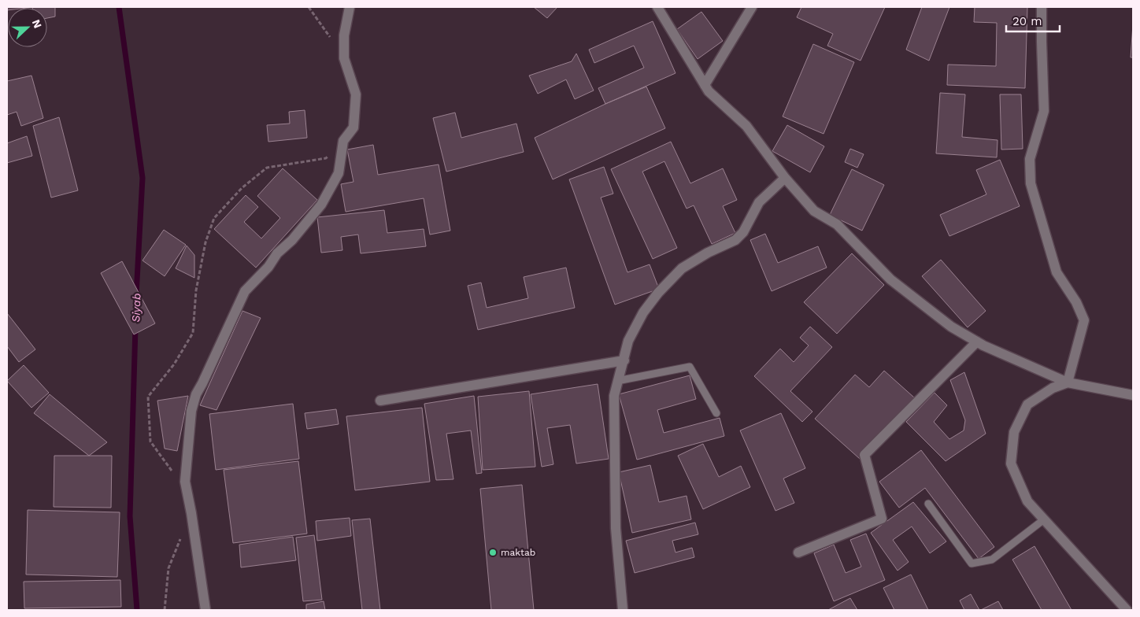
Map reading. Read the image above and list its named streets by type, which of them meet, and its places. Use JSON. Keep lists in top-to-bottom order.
{
  "water": ["Siyab"],
  "places": ["maktab"],
  "scale_bar": "20 m",
  "north": "right"
}
